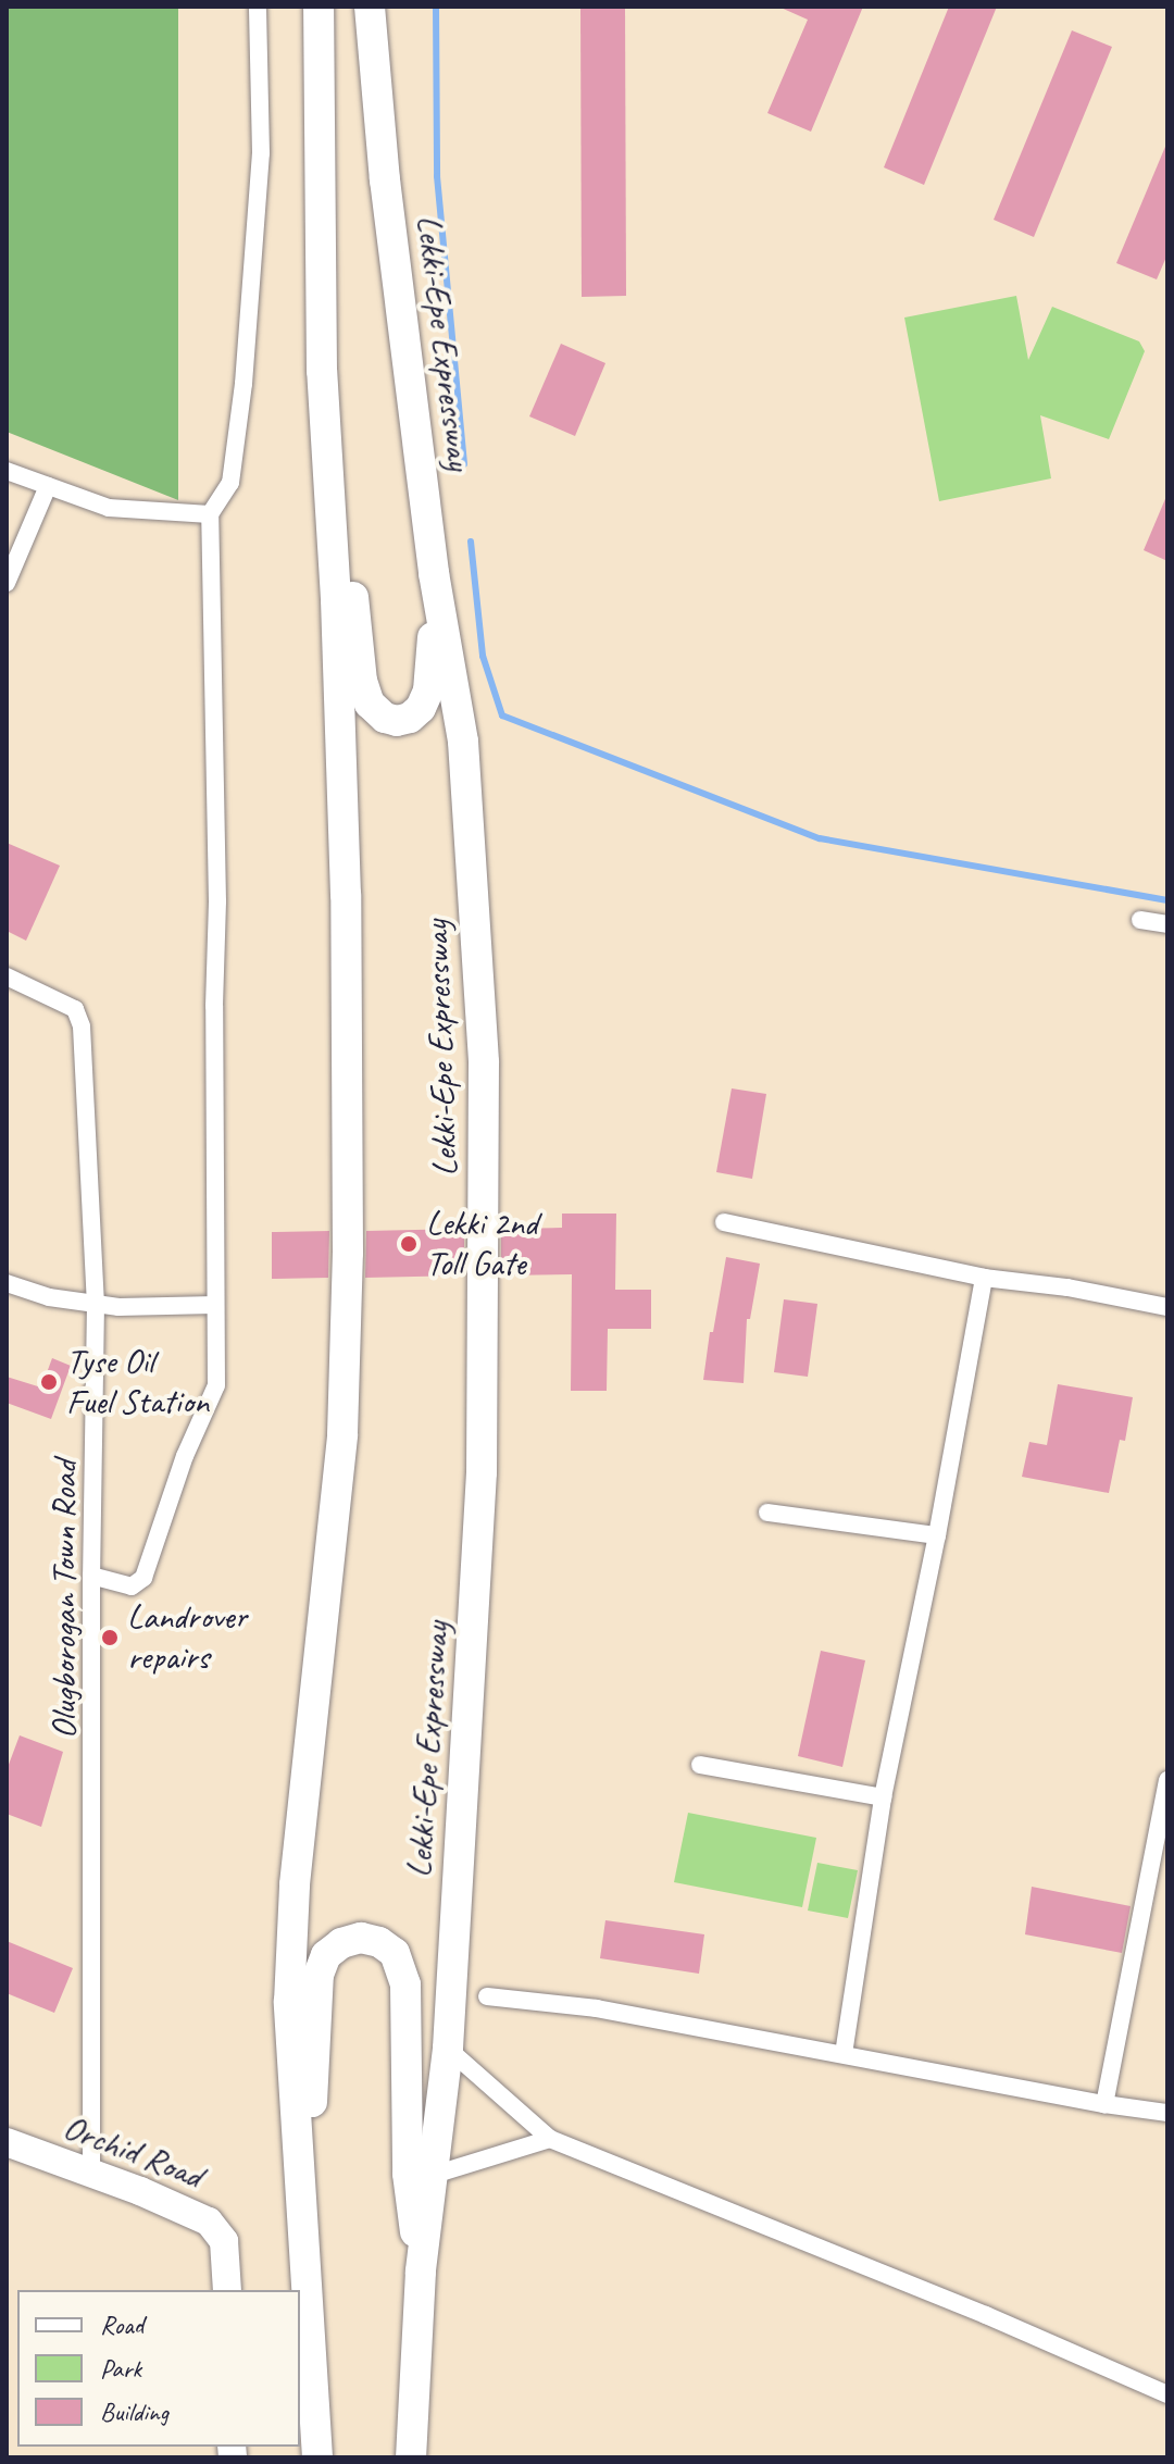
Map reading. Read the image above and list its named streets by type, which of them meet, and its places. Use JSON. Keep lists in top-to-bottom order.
{
  "streets": {
    "highway": ["Lekki-Epe Expressway"],
    "main road": ["Orchid Road"],
    "street": ["Olugborogan Town Road"]
  },
  "crossings": [
    ["Olugborogan Town Road", "Orchid Road"]
  ],
  "places": ["Lekki 2nd Toll Gate", "Tyse Oil Fuel Station", "Landrover repairs"],
  "legend": ["Road", "Park", "Building"]
}
